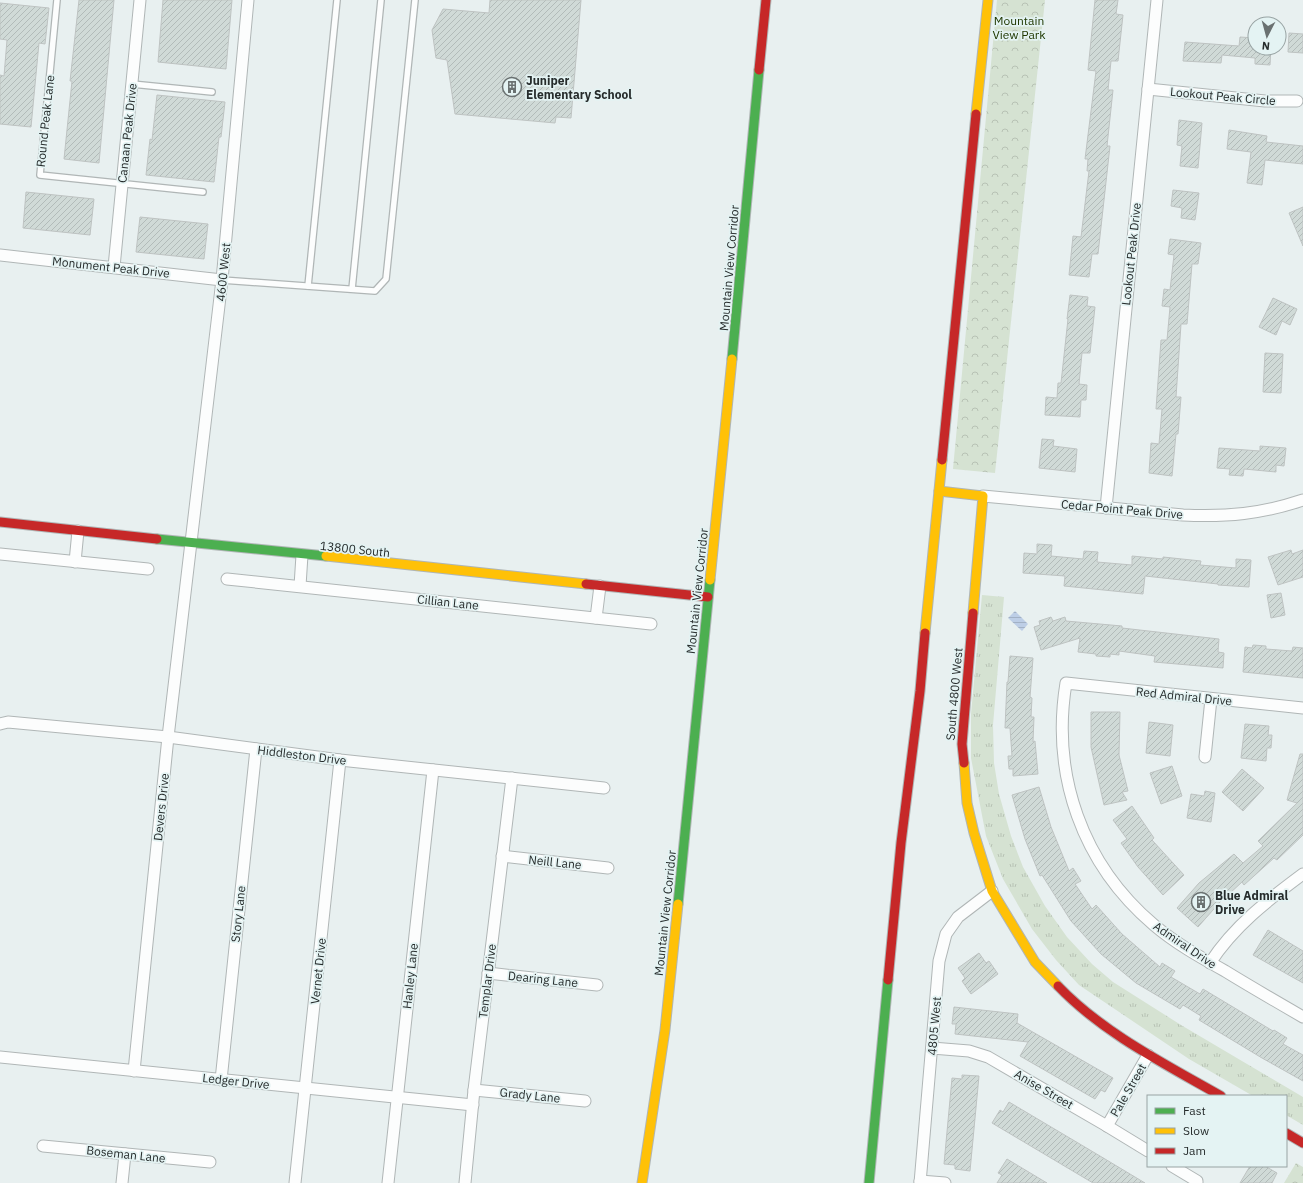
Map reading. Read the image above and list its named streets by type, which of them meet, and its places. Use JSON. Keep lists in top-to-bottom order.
{
  "streets": {
    "main road": [
      "Mountain View Corridor",
      "Cedar Point Peak Drive",
      "13800 South",
      "South 4800 West"
    ],
    "street": [
      "Lookout Peak Circle",
      "Canaan Peak Drive",
      "Lookout Peak Drive",
      "Monument Peak Drive",
      "4600 West",
      "Cillian Lane",
      "Red Admiral Drive",
      "Hiddleston Drive",
      "Devers Drive",
      "Neill Lane",
      "Story Lane",
      "Admiral Drive",
      "Vernet Drive",
      "Hanley Lane",
      "Dearing Lane",
      "Templar Drive",
      "4805 West",
      "Ledger Drive",
      "Anise Street",
      "Pale Street",
      "Grady Lane",
      "Boseman Lane"
    ],
    "lane": ["Round Peak Lane"]
  },
  "crossings": [
    ["Lookout Peak Circle", "Lookout Peak Drive"],
    ["Round Peak Lane", "Canaan Peak Drive"],
    ["Canaan Peak Drive", "Monument Peak Drive"],
    ["Lookout Peak Drive", "Cedar Point Peak Drive"],
    ["Monument Peak Drive", "4600 West"],
    ["Mountain View Corridor", "13800 South"],
    ["4600 West", "13800 South"],
    ["4600 West", "Devers Drive"],
    ["Cedar Point Peak Drive", "South 4800 West"],
    ["13800 South", "Devers Drive"],
    ["South 4800 West", "4805 West"],
    ["South 4800 West", "Pale Street"],
    ["Red Admiral Drive", "Admiral Drive"],
    ["Hiddleston Drive", "Devers Drive"],
    ["Hiddleston Drive", "Story Lane"],
    ["Hiddleston Drive", "Vernet Drive"],
    ["Hiddleston Drive", "Hanley Lane"],
    ["Hiddleston Drive", "Templar Drive"],
    ["Devers Drive", "Ledger Drive"],
    ["Neill Lane", "Templar Drive"],
    ["Story Lane", "Ledger Drive"],
    ["Vernet Drive", "Ledger Drive"],
    ["Hanley Lane", "Ledger Drive"],
    ["Dearing Lane", "Templar Drive"],
    ["Templar Drive", "Ledger Drive"],
    ["Templar Drive", "Grady Lane"],
    ["4805 West", "Anise Street"],
    ["Anise Street", "Pale Street"]
  ],
  "parks": ["Mountain View Park"],
  "places": {
    "building": ["Juniper Elementary School", "Blue Admiral Drive"]
  },
  "legend": ["Fast", "Slow", "Jam"],
  "north": "bottom"
}
